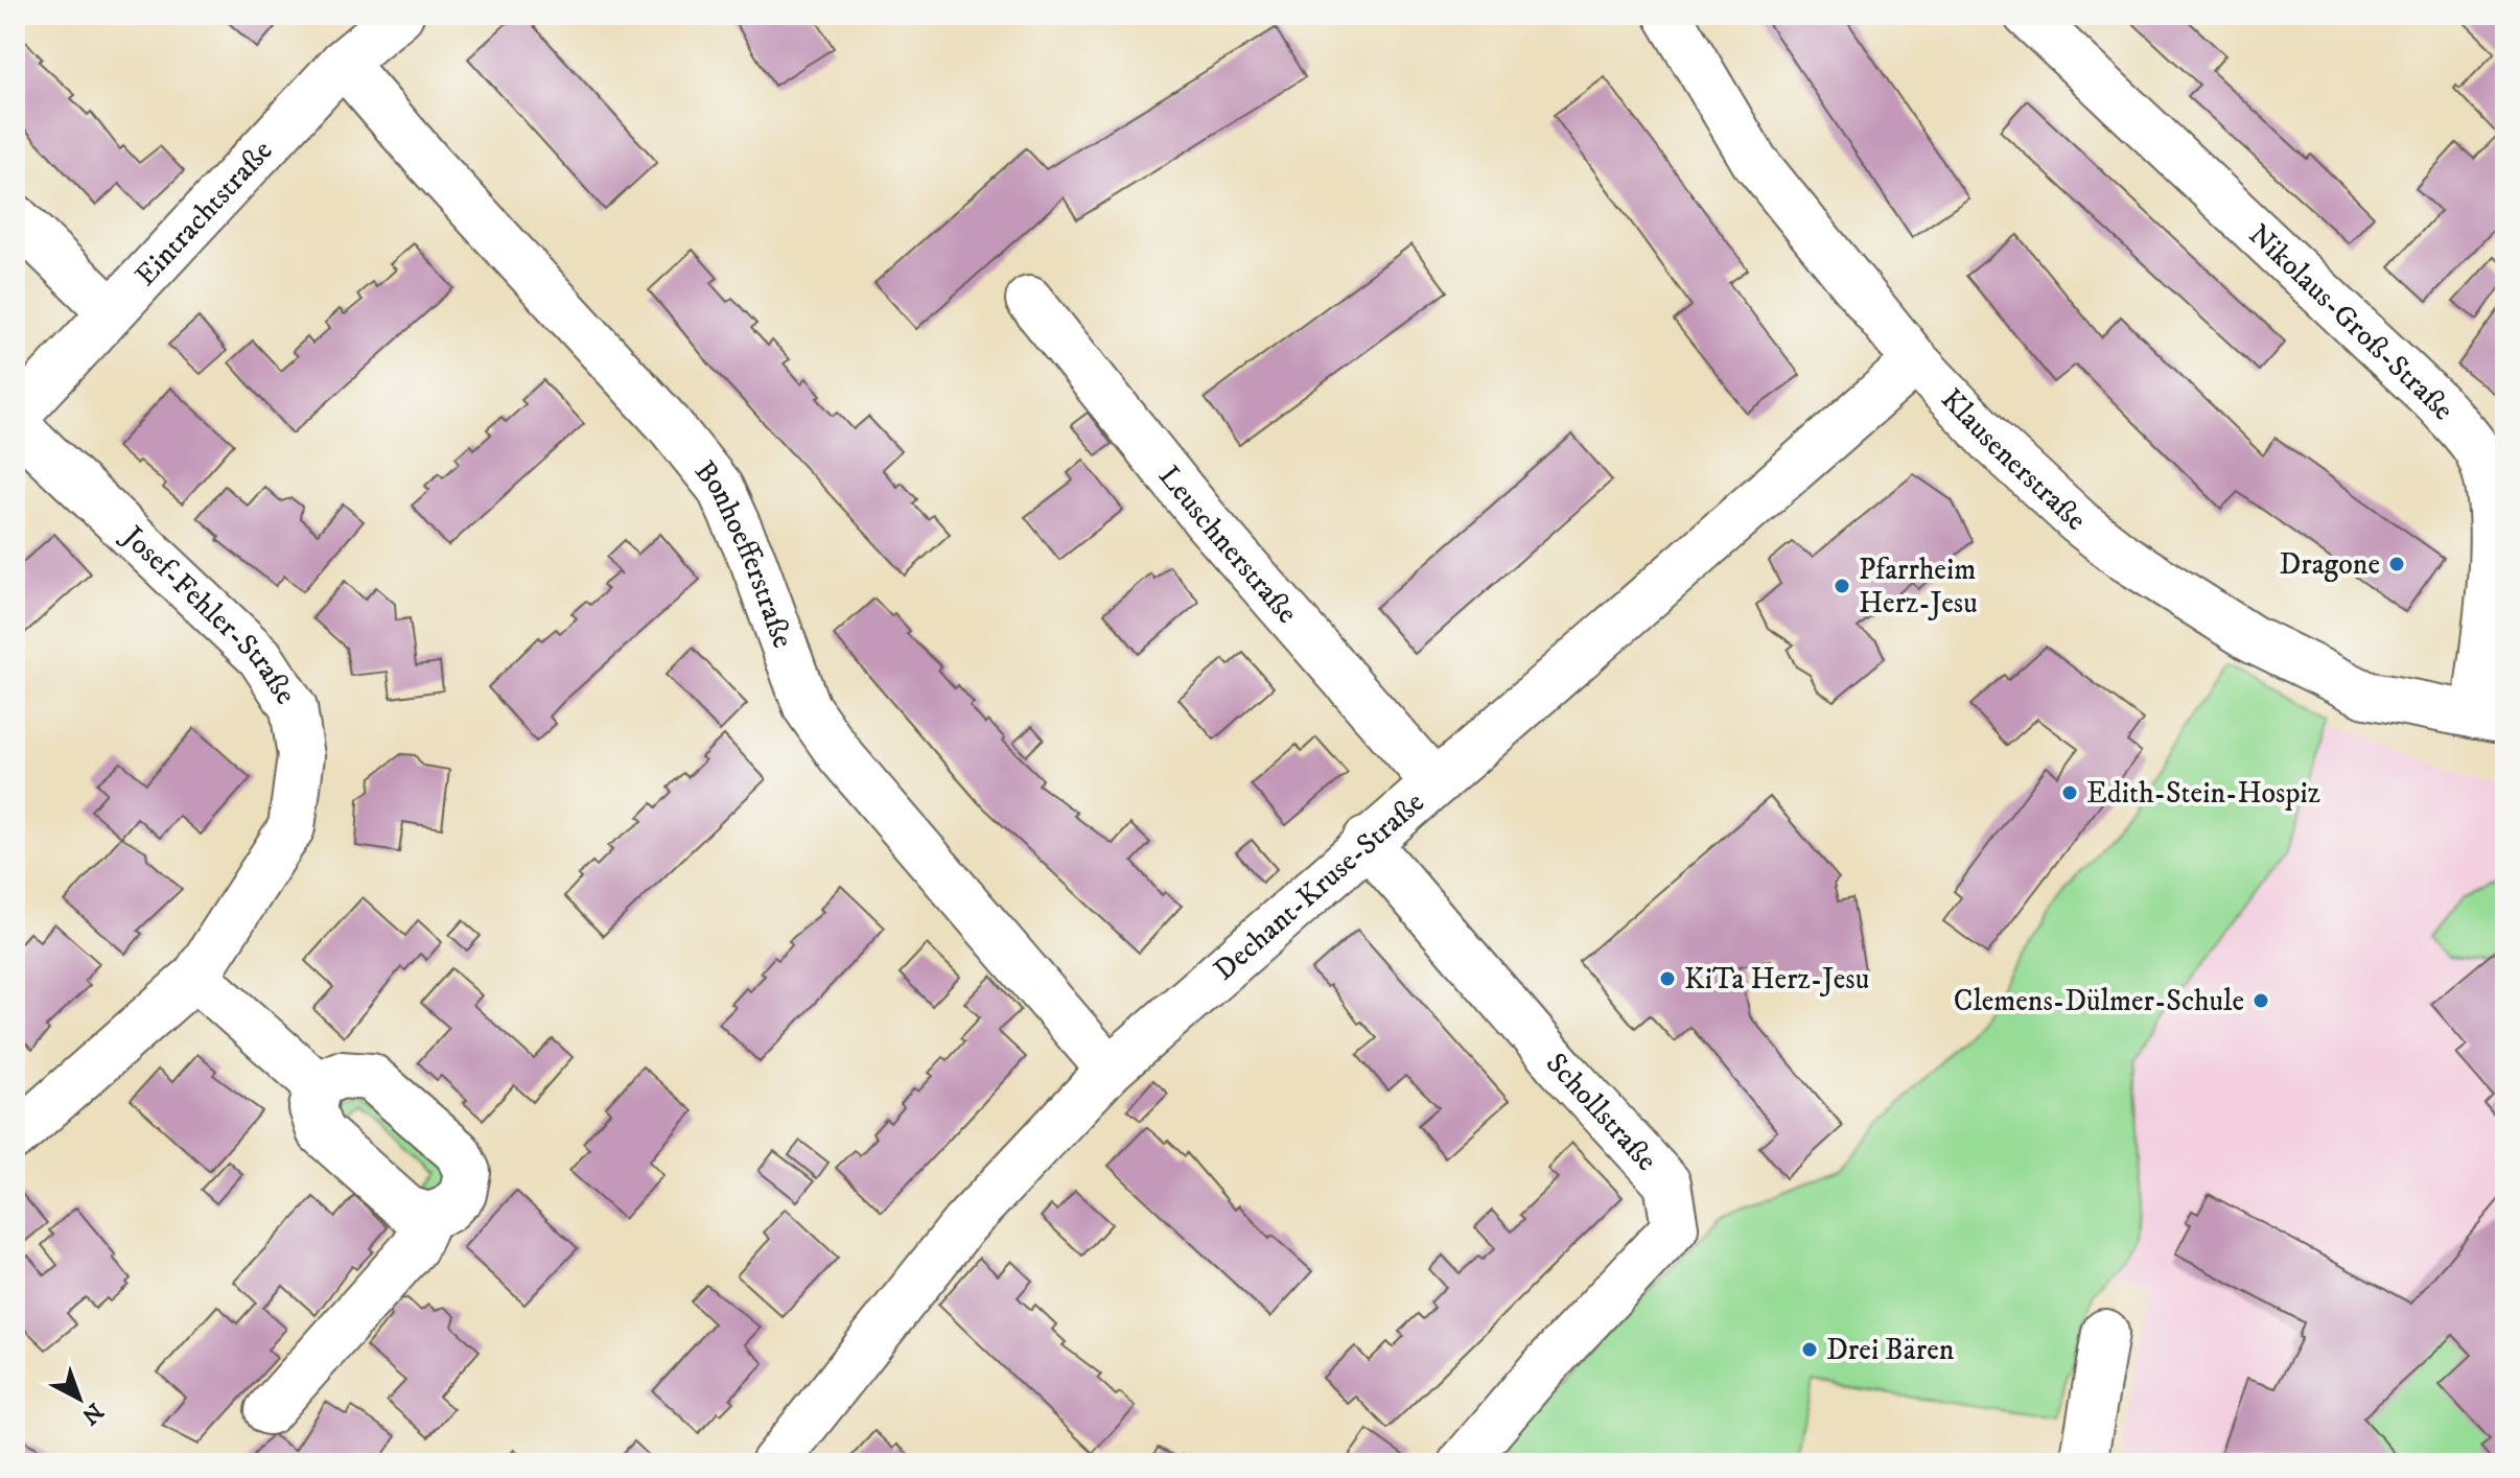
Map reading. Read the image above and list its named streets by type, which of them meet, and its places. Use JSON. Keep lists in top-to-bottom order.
{
  "streets": {
    "street": [
      "Eintrachtstraße",
      "Nikolaus-Groß-Straße",
      "Klausenerstraße",
      "Leuschnerstraße",
      "Bonhoefferstraße",
      "Josef-Fehler-Straße",
      "Dechant-Kruse-Straße",
      "Schollstraße"
    ]
  },
  "crossings": [
    ["Eintrachtstraße", "Bonhoefferstraße"],
    ["Nikolaus-Groß-Straße", "Klausenerstraße"],
    ["Klausenerstraße", "Dechant-Kruse-Straße"],
    ["Leuschnerstraße", "Dechant-Kruse-Straße"],
    ["Bonhoefferstraße", "Dechant-Kruse-Straße"],
    ["Dechant-Kruse-Straße", "Schollstraße"]
  ],
  "places": [
    "Dragone",
    "Pfarrheim Herz-Jesu",
    "Edith-Stein-Hospiz",
    "KiTa Herz-Jesu",
    "Clemens-Dülmer-Schule",
    "Drei Bären"
  ],
  "north": "bottom right"
}
